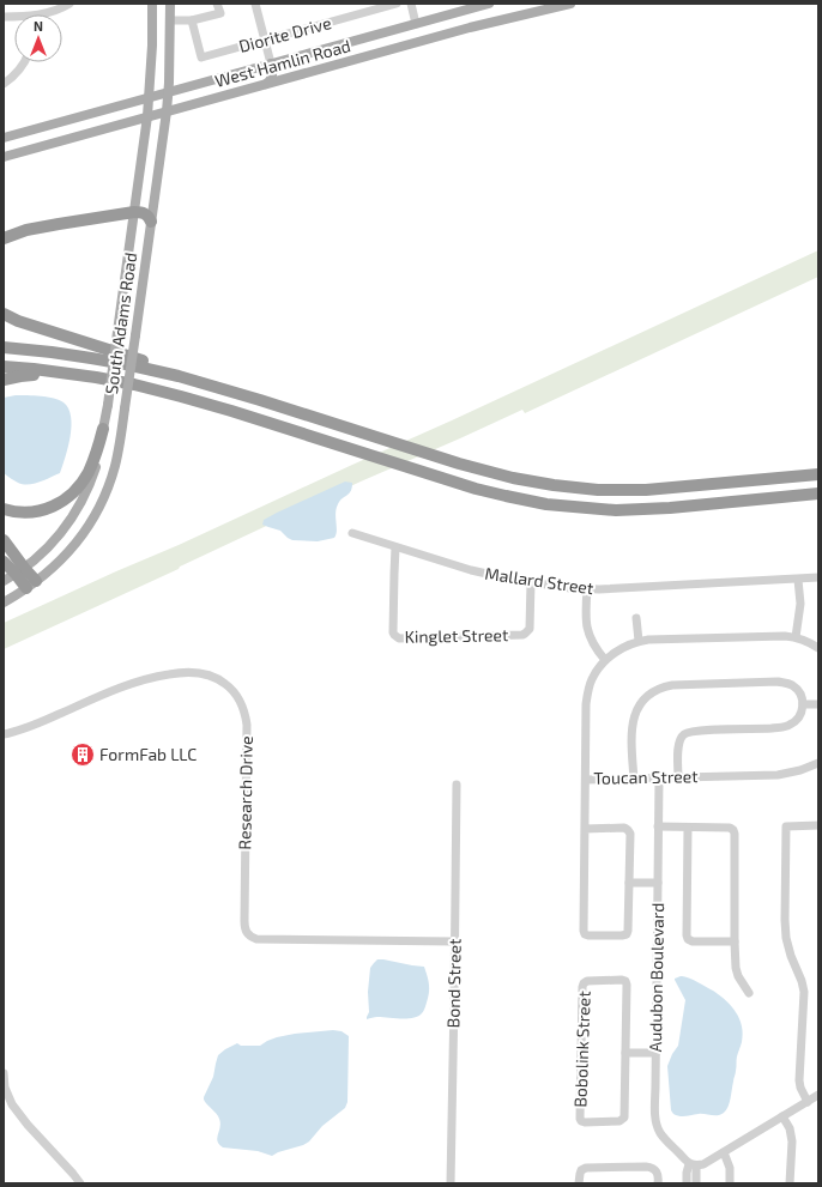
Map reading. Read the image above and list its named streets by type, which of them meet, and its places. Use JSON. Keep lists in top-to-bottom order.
{
  "streets": {
    "main road": ["West Hamlin Road", "South Adams Road"],
    "street": [
      "Diorite Drive",
      "Mallard Street",
      "Kinglet Street",
      "Toucan Street",
      "Research Drive",
      "Audubon Boulevard",
      "Bond Street",
      "Bobolink Street"
    ]
  },
  "crossings": [
    ["West Hamlin Road", "South Adams Road"],
    ["Mallard Street", "Kinglet Street"],
    ["Toucan Street", "Audubon Boulevard"],
    ["Research Drive", "Bond Street"]
  ],
  "places": {
    "building": ["FormFab LLC"]
  },
  "north": "top"
}
